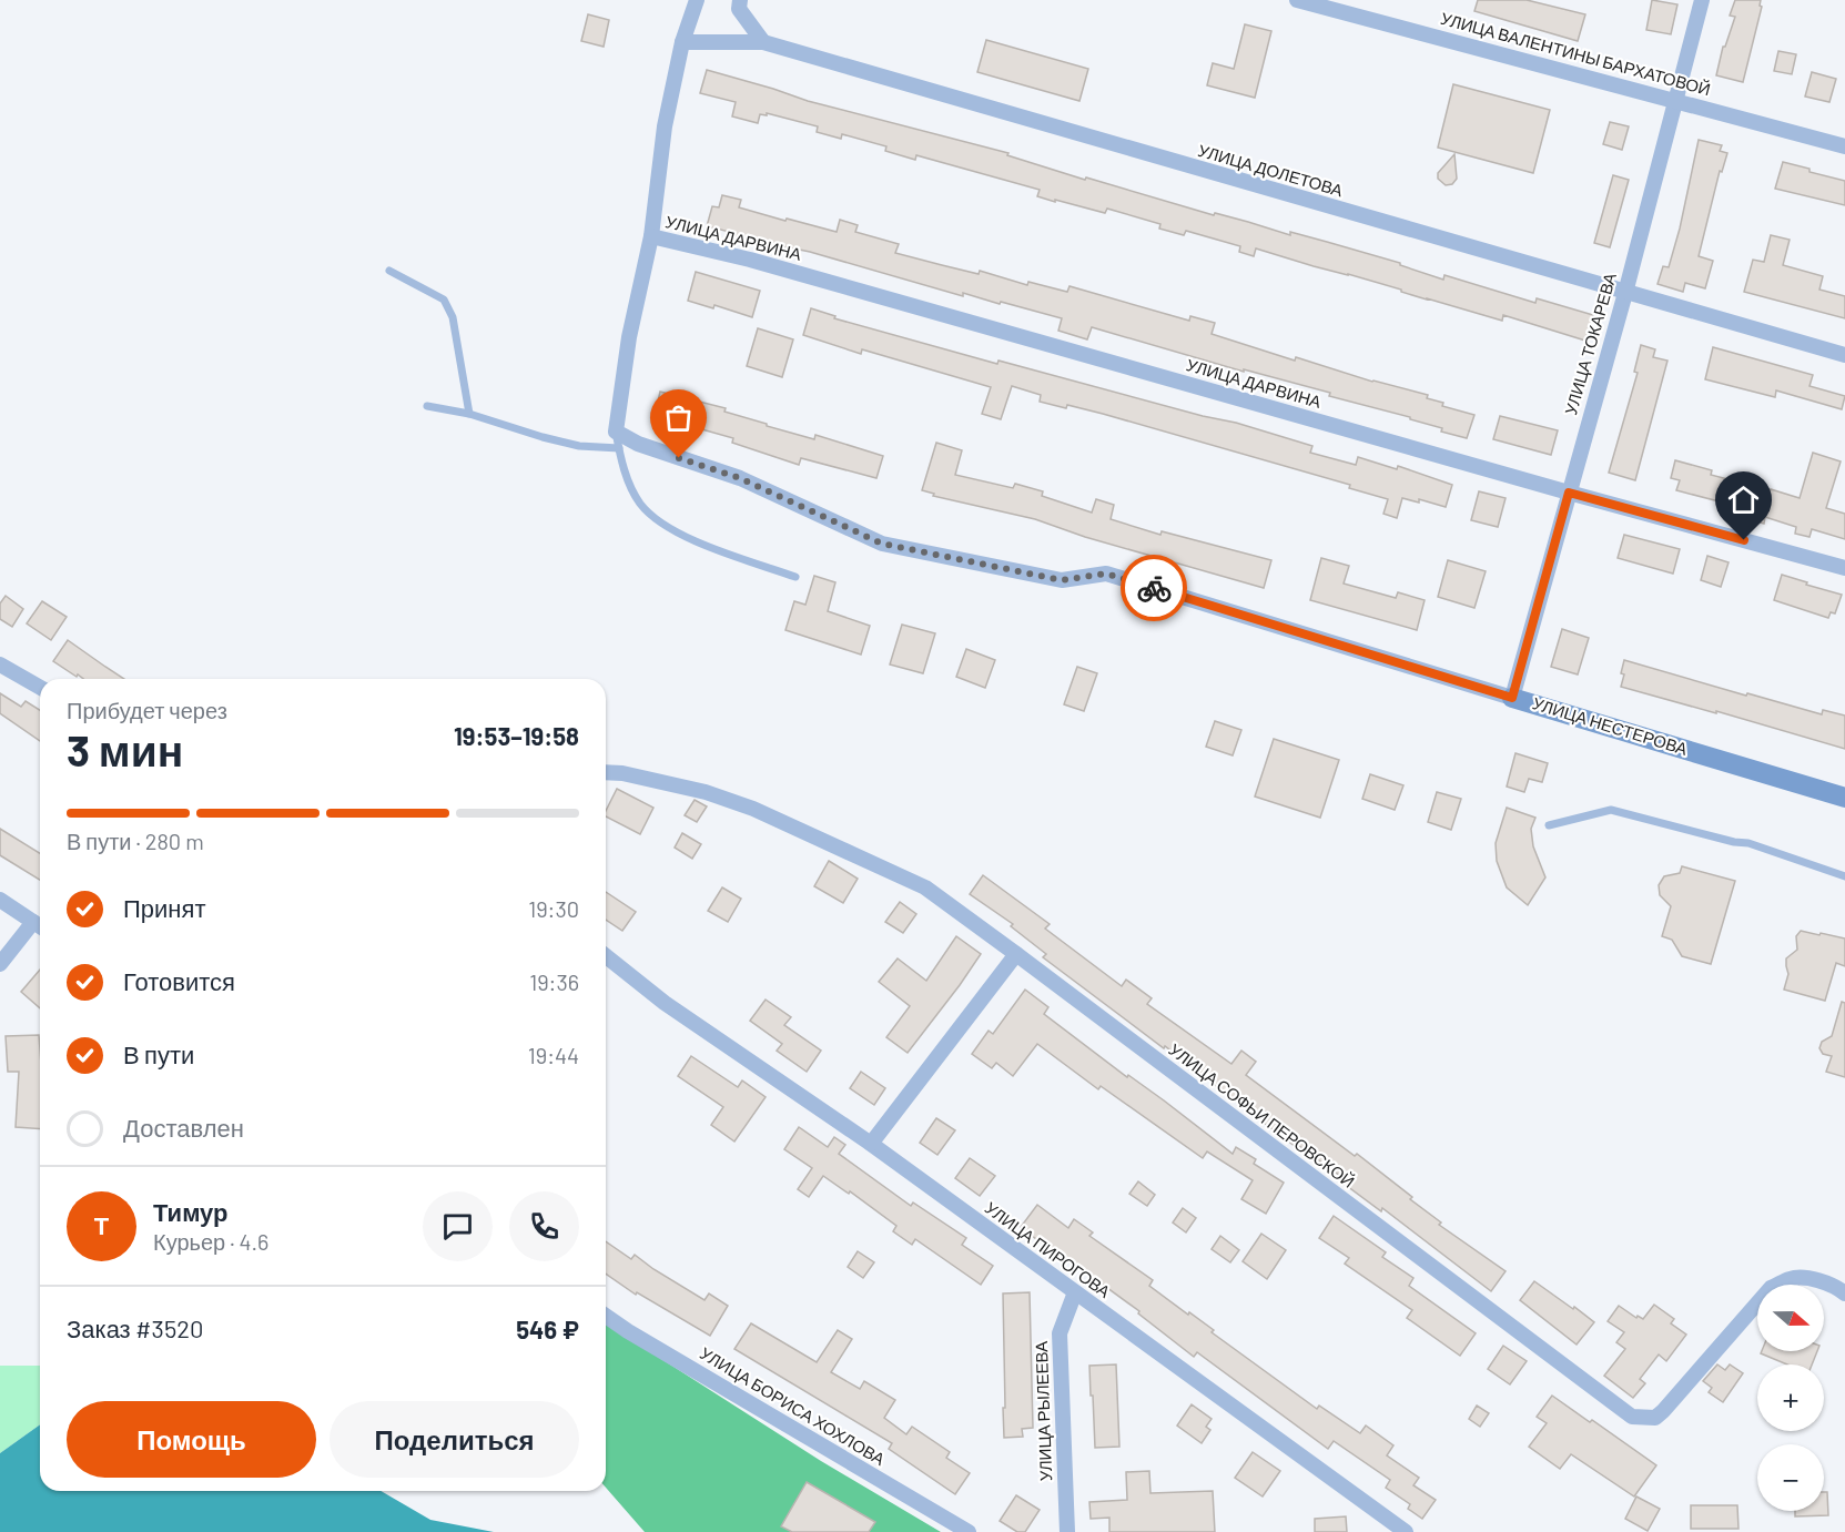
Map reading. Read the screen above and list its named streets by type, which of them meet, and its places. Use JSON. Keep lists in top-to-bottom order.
{
  "streets": {
    "street": [
      "УЛИЦА ВАЛЕНТИНЫ БАРХАТОВОЙ",
      "УЛИЦА ДОЛЕТОВА",
      "УЛИЦА ДАРВИНА",
      "УЛИЦА ТОКАРЕВА",
      "УЛИЦА НЕСТЕРОВА",
      "УЛИЦА СОФЬИ ПЕРОВСКОЙ",
      "УЛИЦА ПИРОГОВА",
      "УЛИЦА БОРИСА ХОХЛОВА",
      "УЛИЦА РЫЛЕЕВА"
    ]
  },
  "crossings": [
    ["УЛИЦА ВАЛЕНТИНЫ БАРХАТОВОЙ", "УЛИЦА ТОКАРЕВА"],
    ["УЛИЦА ДОЛЕТОВА", "УЛИЦА ТОКАРЕВА"],
    ["УЛИЦА ДАРВИНА", "УЛИЦА ТОКАРЕВА"],
    ["УЛИЦА ТОКАРЕВА", "УЛИЦА НЕСТЕРОВА"],
    ["УЛИЦА ПИРОГОВА", "УЛИЦА РЫЛЕЕВА"]
  ],
  "north": "right",
  "page": {
    "heading": ["3 мин", "Прибудет через", "19:53–19:58"],
    "panel": [
      "Тимур",
      "Курьер · 4.6",
      "Заказ #3520",
      "546 ₽"
    ],
    "bar": "В пути · 280 m",
    "list": [
      ["Принят", "19:30"],
      ["Готовится", "19:36"],
      ["В пути", "19:44"],
      "Доставлен"
    ],
    "round": "Т",
    "map_buttons": ["+", "−"],
    "buttons": ["Помощь", "Поделиться"]
  }
}
